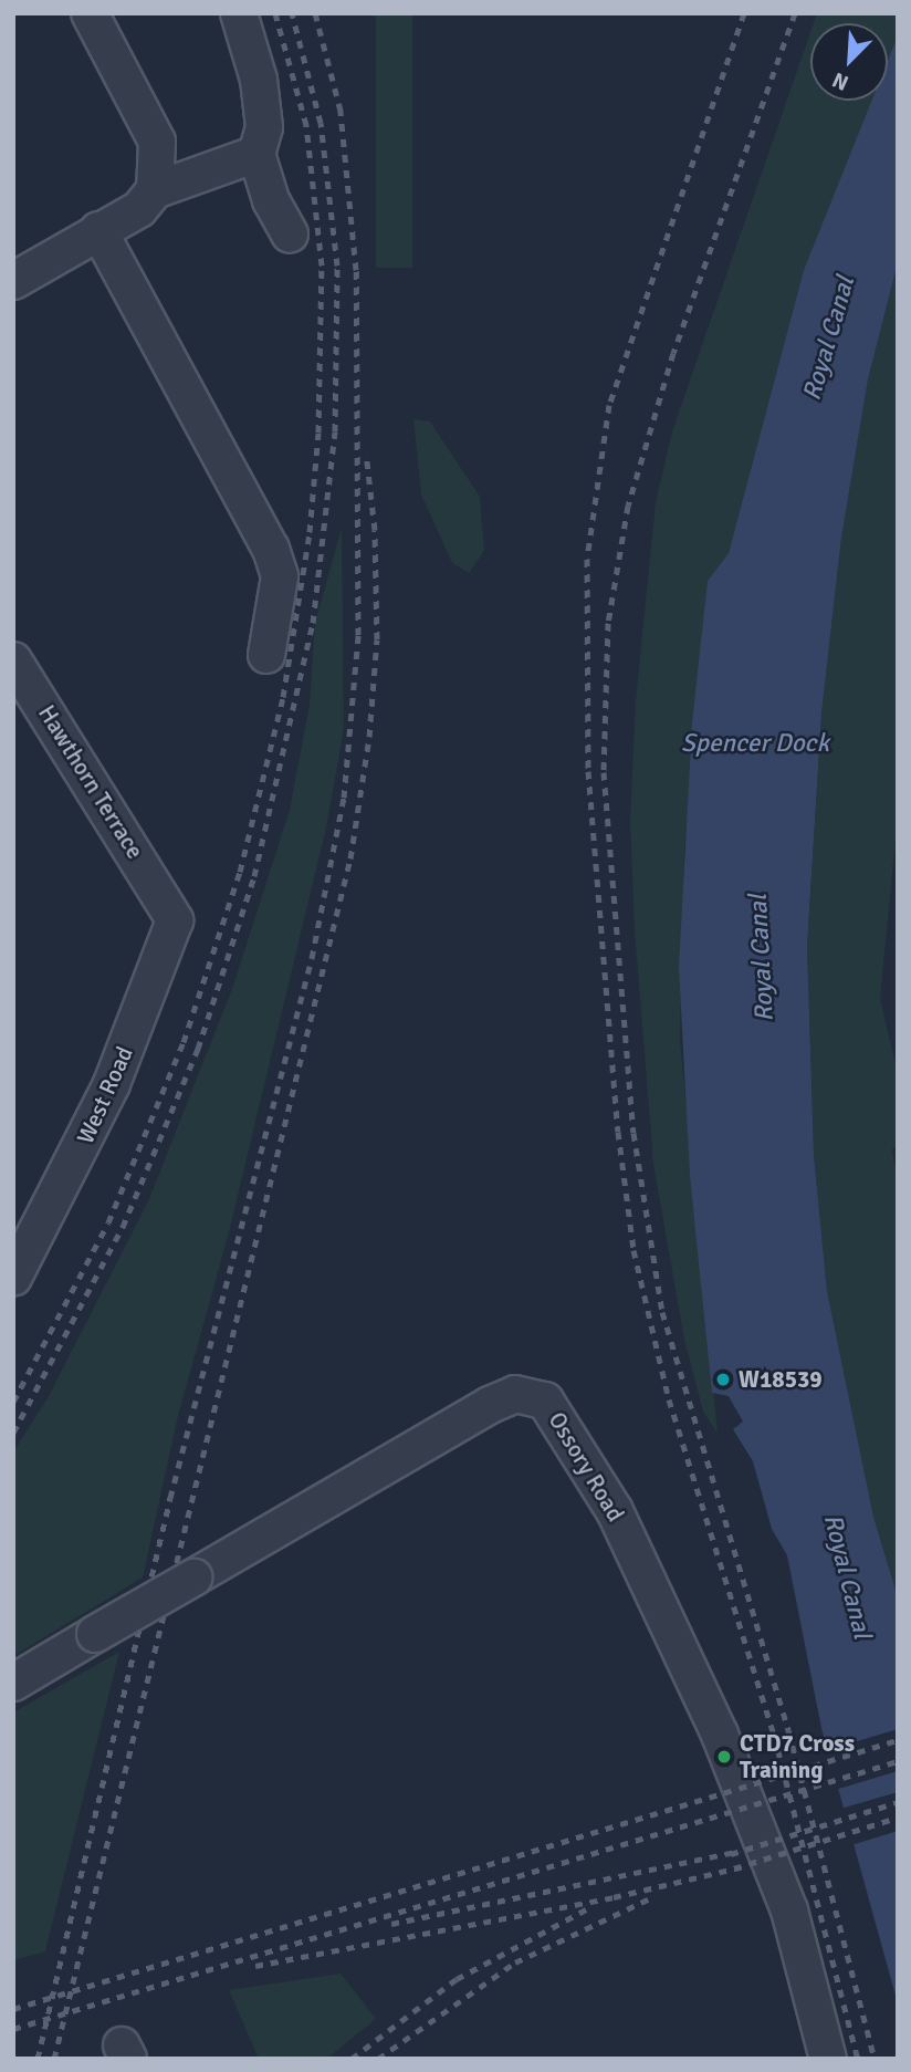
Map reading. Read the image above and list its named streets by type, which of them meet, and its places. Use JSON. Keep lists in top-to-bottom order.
{
  "streets": {
    "street": ["Hawthorn Terrace", "West Road", "Ossory Road"]
  },
  "crossings": [
    ["Hawthorn Terrace", "West Road"]
  ],
  "water": ["Royal Canal", "Spencer Dock"],
  "places": ["W18539", "CTD7 Cross Training"],
  "north": "bottom left"
}
